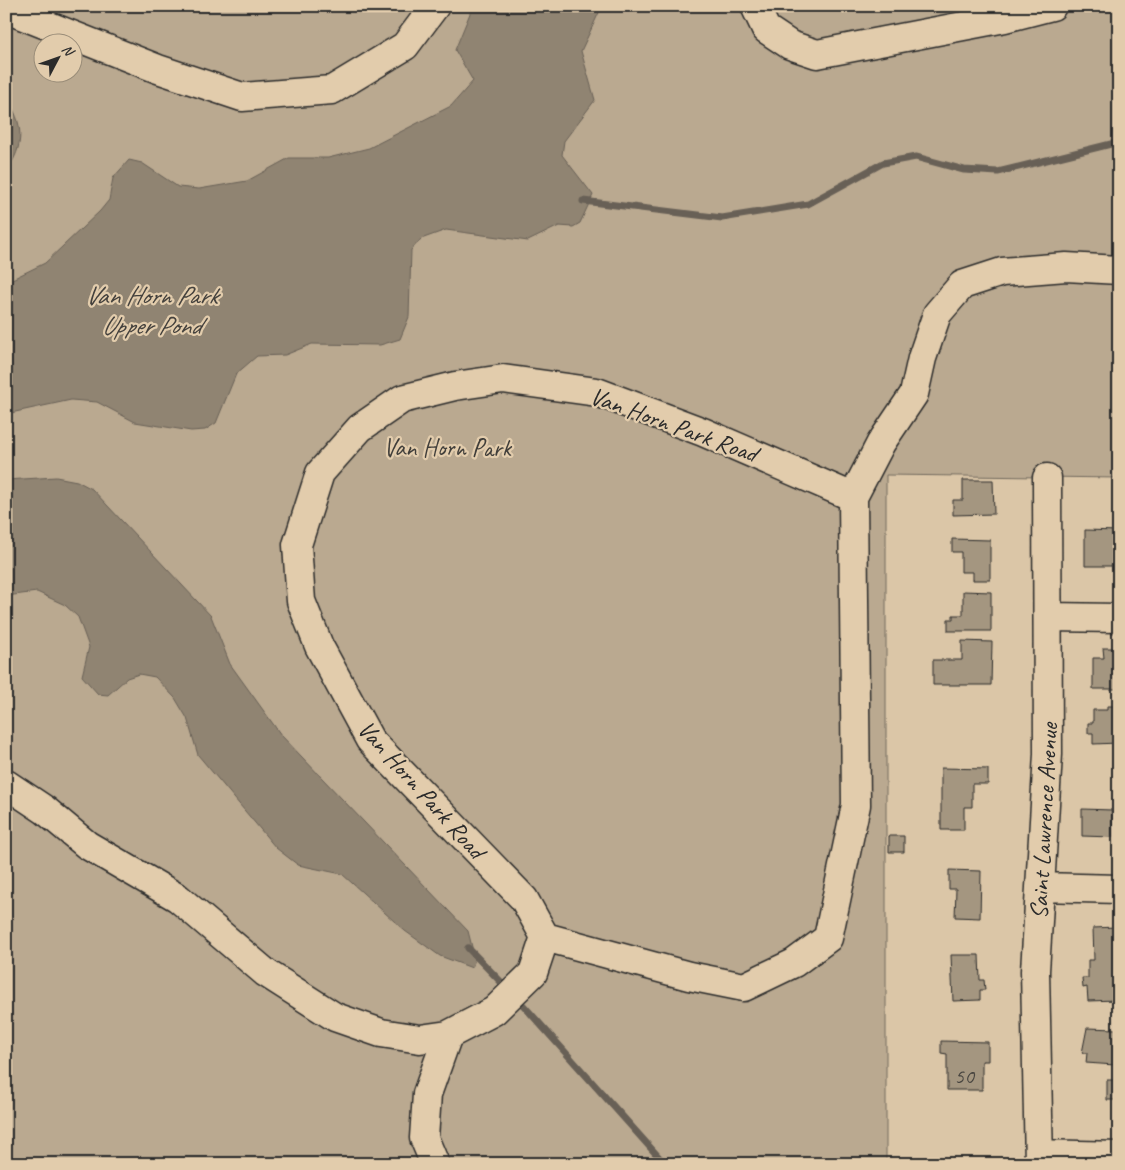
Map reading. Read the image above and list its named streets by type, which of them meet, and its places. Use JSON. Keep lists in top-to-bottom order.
{
  "streets": {
    "street": ["Van Horn Park Road", "Saint Lawrence Avenue"]
  },
  "water": ["Van Horn Park Upper Pond"],
  "parks": ["Van Horn Park"],
  "house_numbers": ["50"],
  "north": "top right"
}
